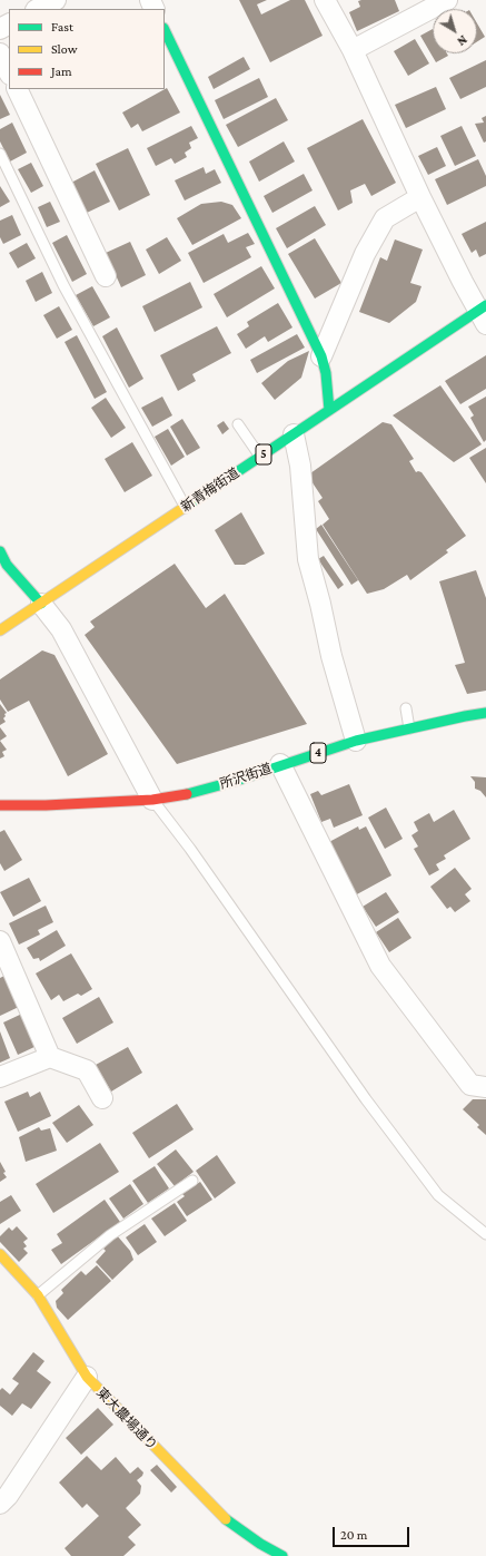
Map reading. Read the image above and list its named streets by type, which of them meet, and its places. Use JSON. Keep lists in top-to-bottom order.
{
  "streets": {
    "main road": [
      "5",
      "新青梅街道",
      "4",
      "所沢街道",
      "東大農場通り"
    ]
  },
  "legend": ["Fast", "Slow", "Jam"],
  "scale_bar": "20 m",
  "north": "bottom right"
}
